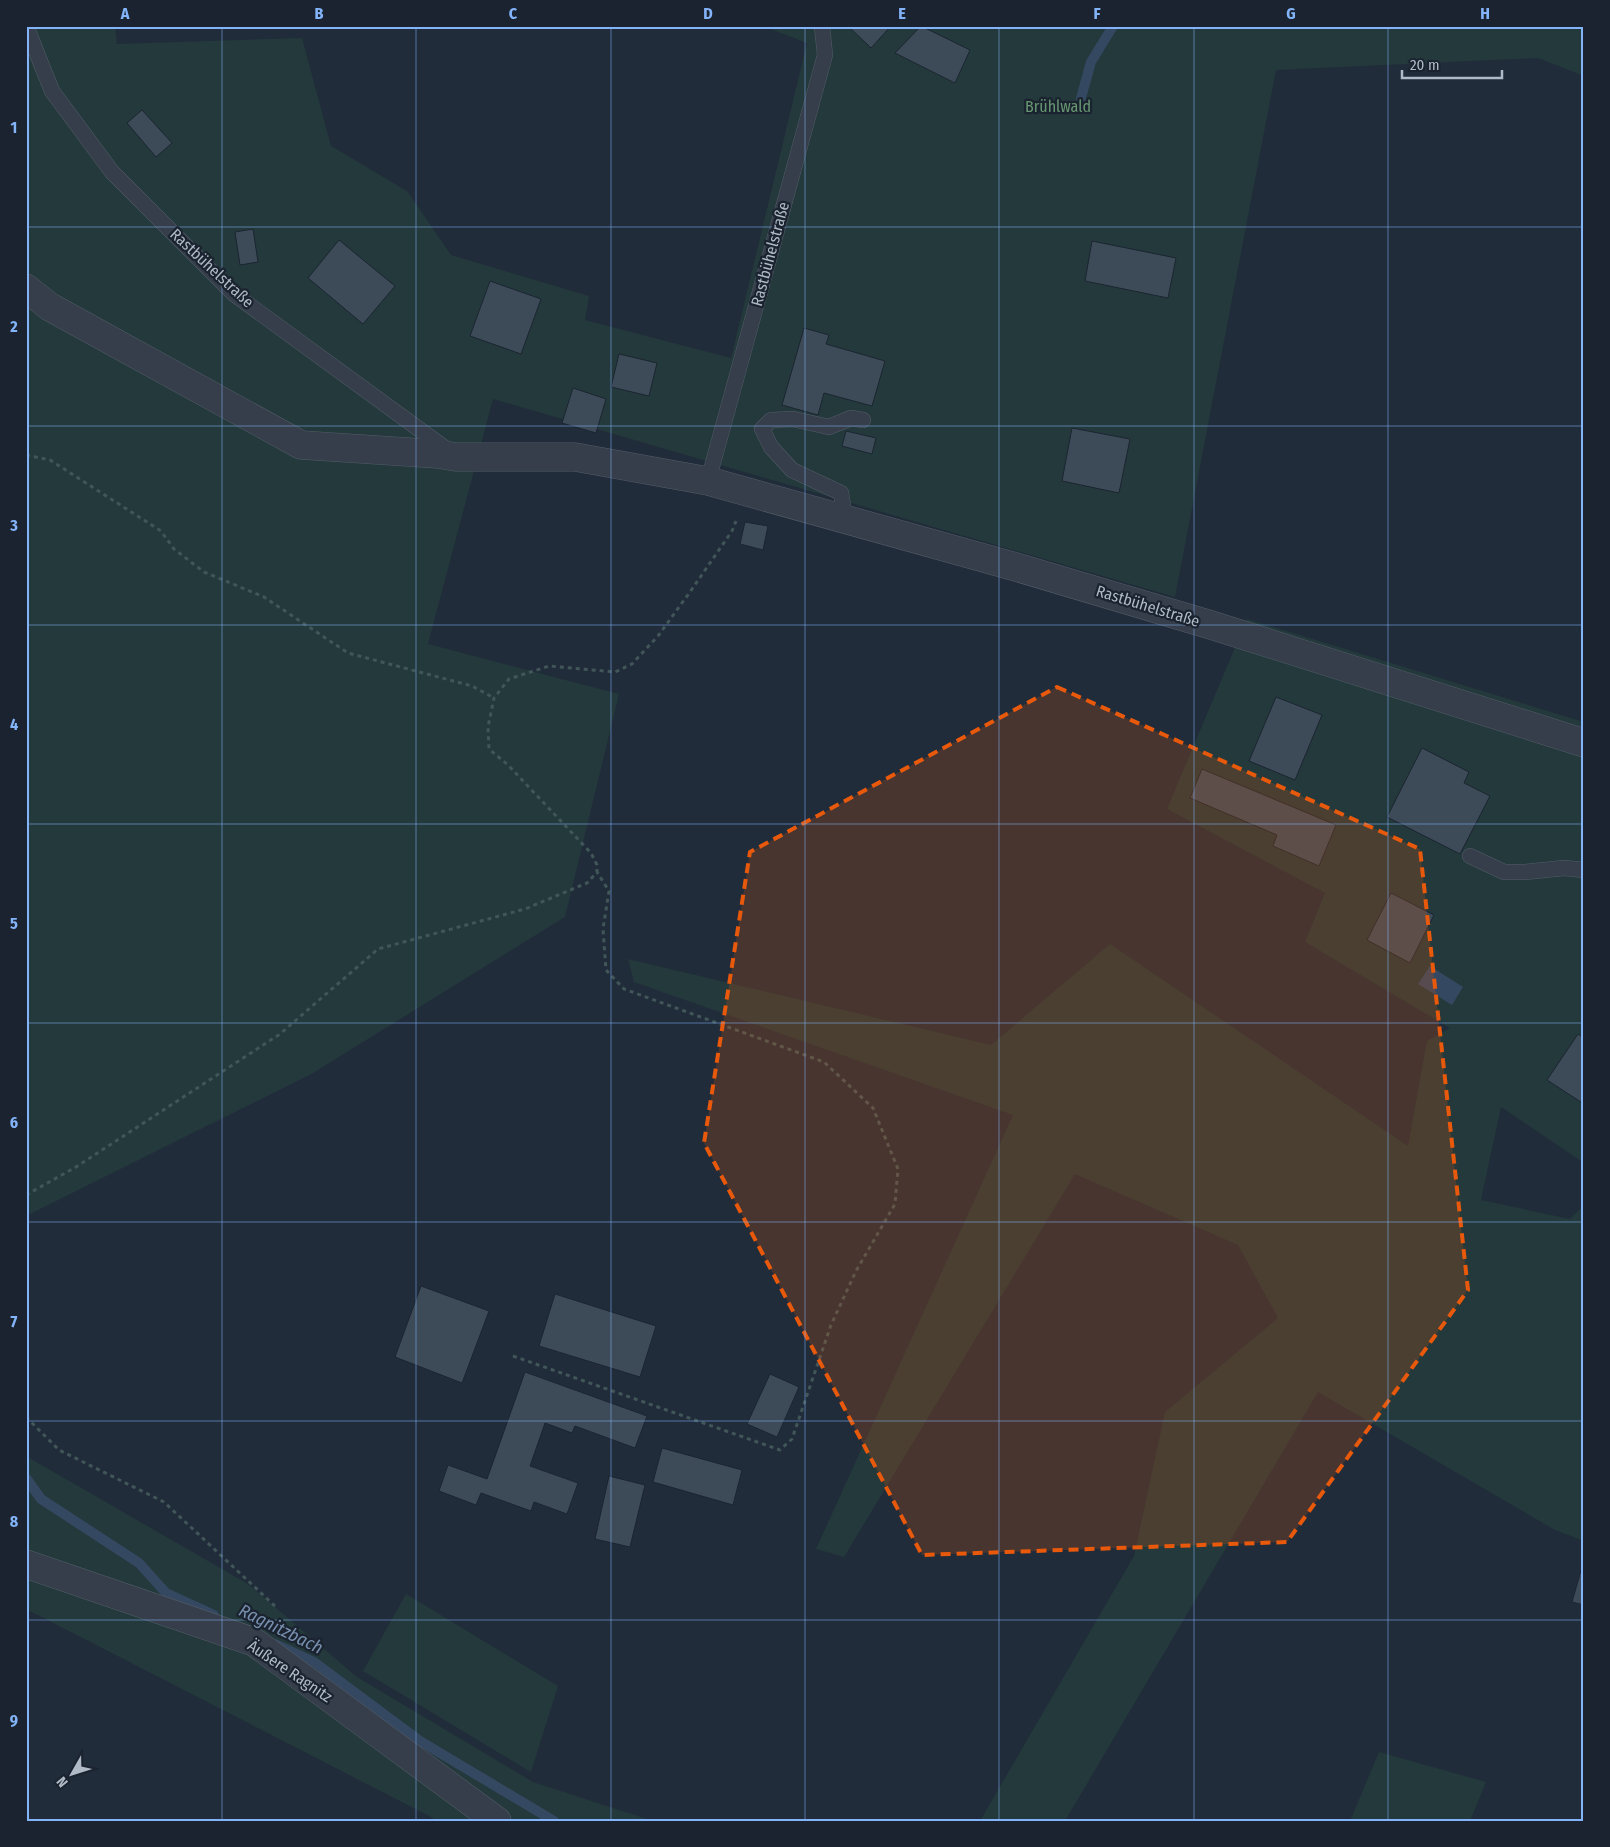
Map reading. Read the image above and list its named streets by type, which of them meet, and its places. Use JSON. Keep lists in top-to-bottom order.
{
  "streets": {
    "street": ["Rastbühelstraße", "Äußere Ragnitz"]
  },
  "water": ["Ragnitzbach"],
  "parks": ["Brühlwald"],
  "scale_bar": "20 m",
  "north": "bottom left",
  "grid": {
    "columns": [
      "A",
      "B",
      "C",
      "D",
      "E",
      "F",
      "G",
      "H"
    ],
    "rows": [
      "1",
      "2",
      "3",
      "4",
      "5",
      "6",
      "7",
      "8",
      "9"
    ]
  }
}
